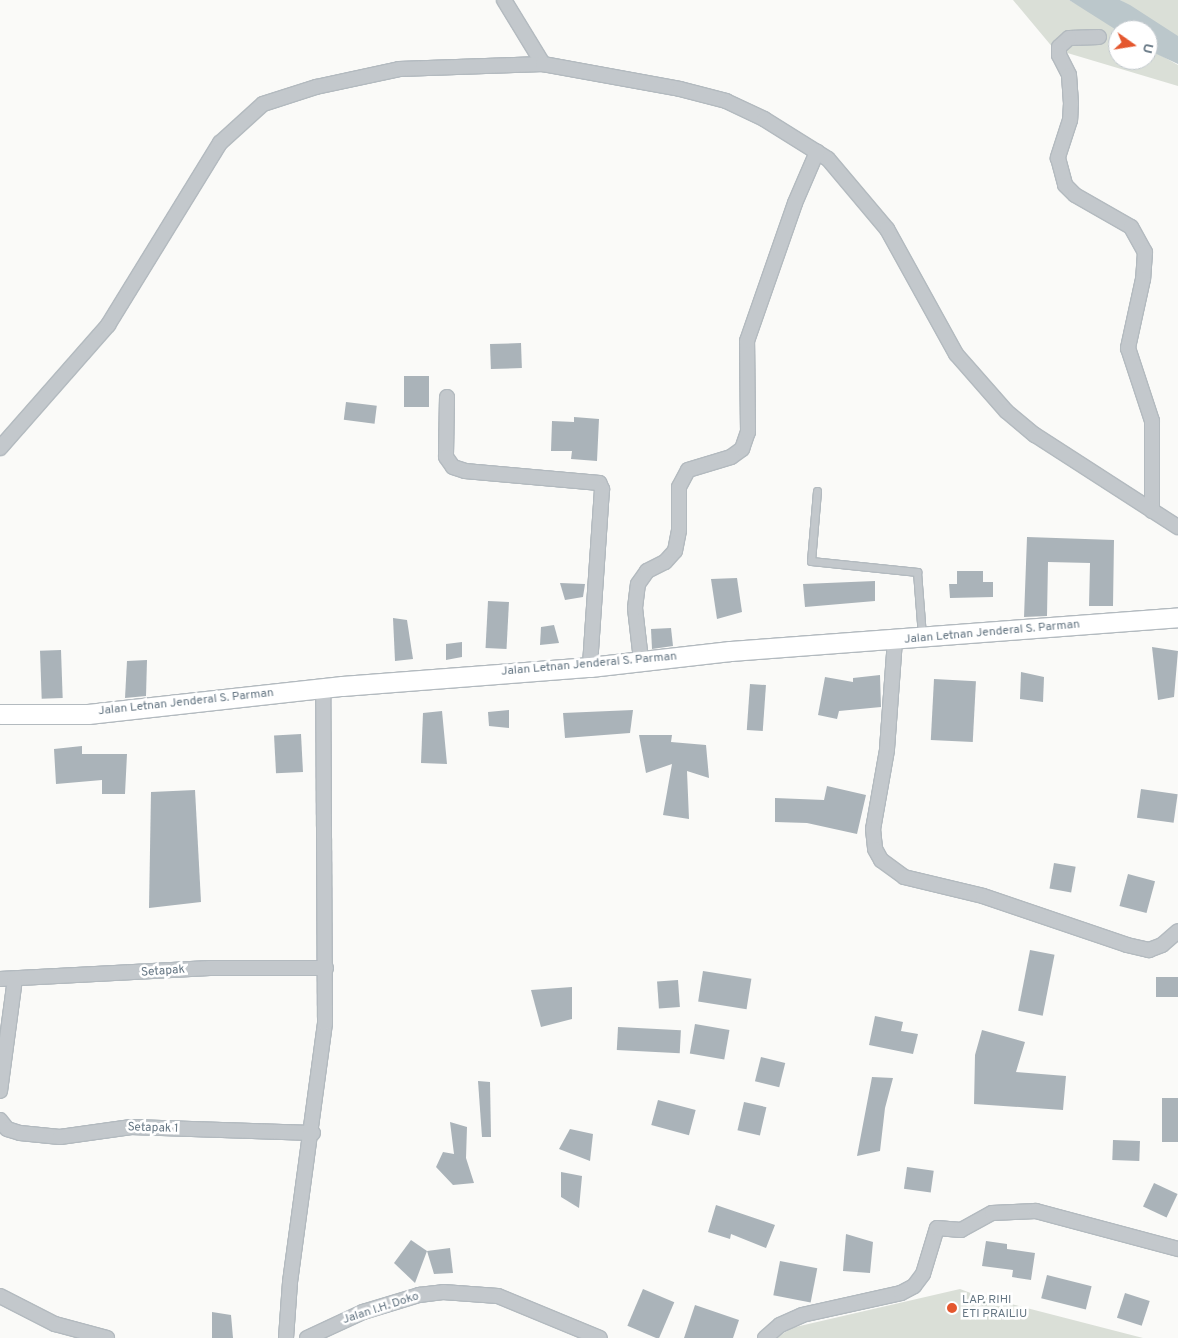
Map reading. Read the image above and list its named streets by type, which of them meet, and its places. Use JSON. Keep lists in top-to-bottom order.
{
  "streets": {
    "street": [
      "Jalan Letnan Jenderal S. Parman",
      "Setapak",
      "Setapak 1",
      "Jalan I.H. Doko"
    ]
  },
  "places": ["LAP. RIHI ETI PRAILIU"],
  "north": "right"
}
